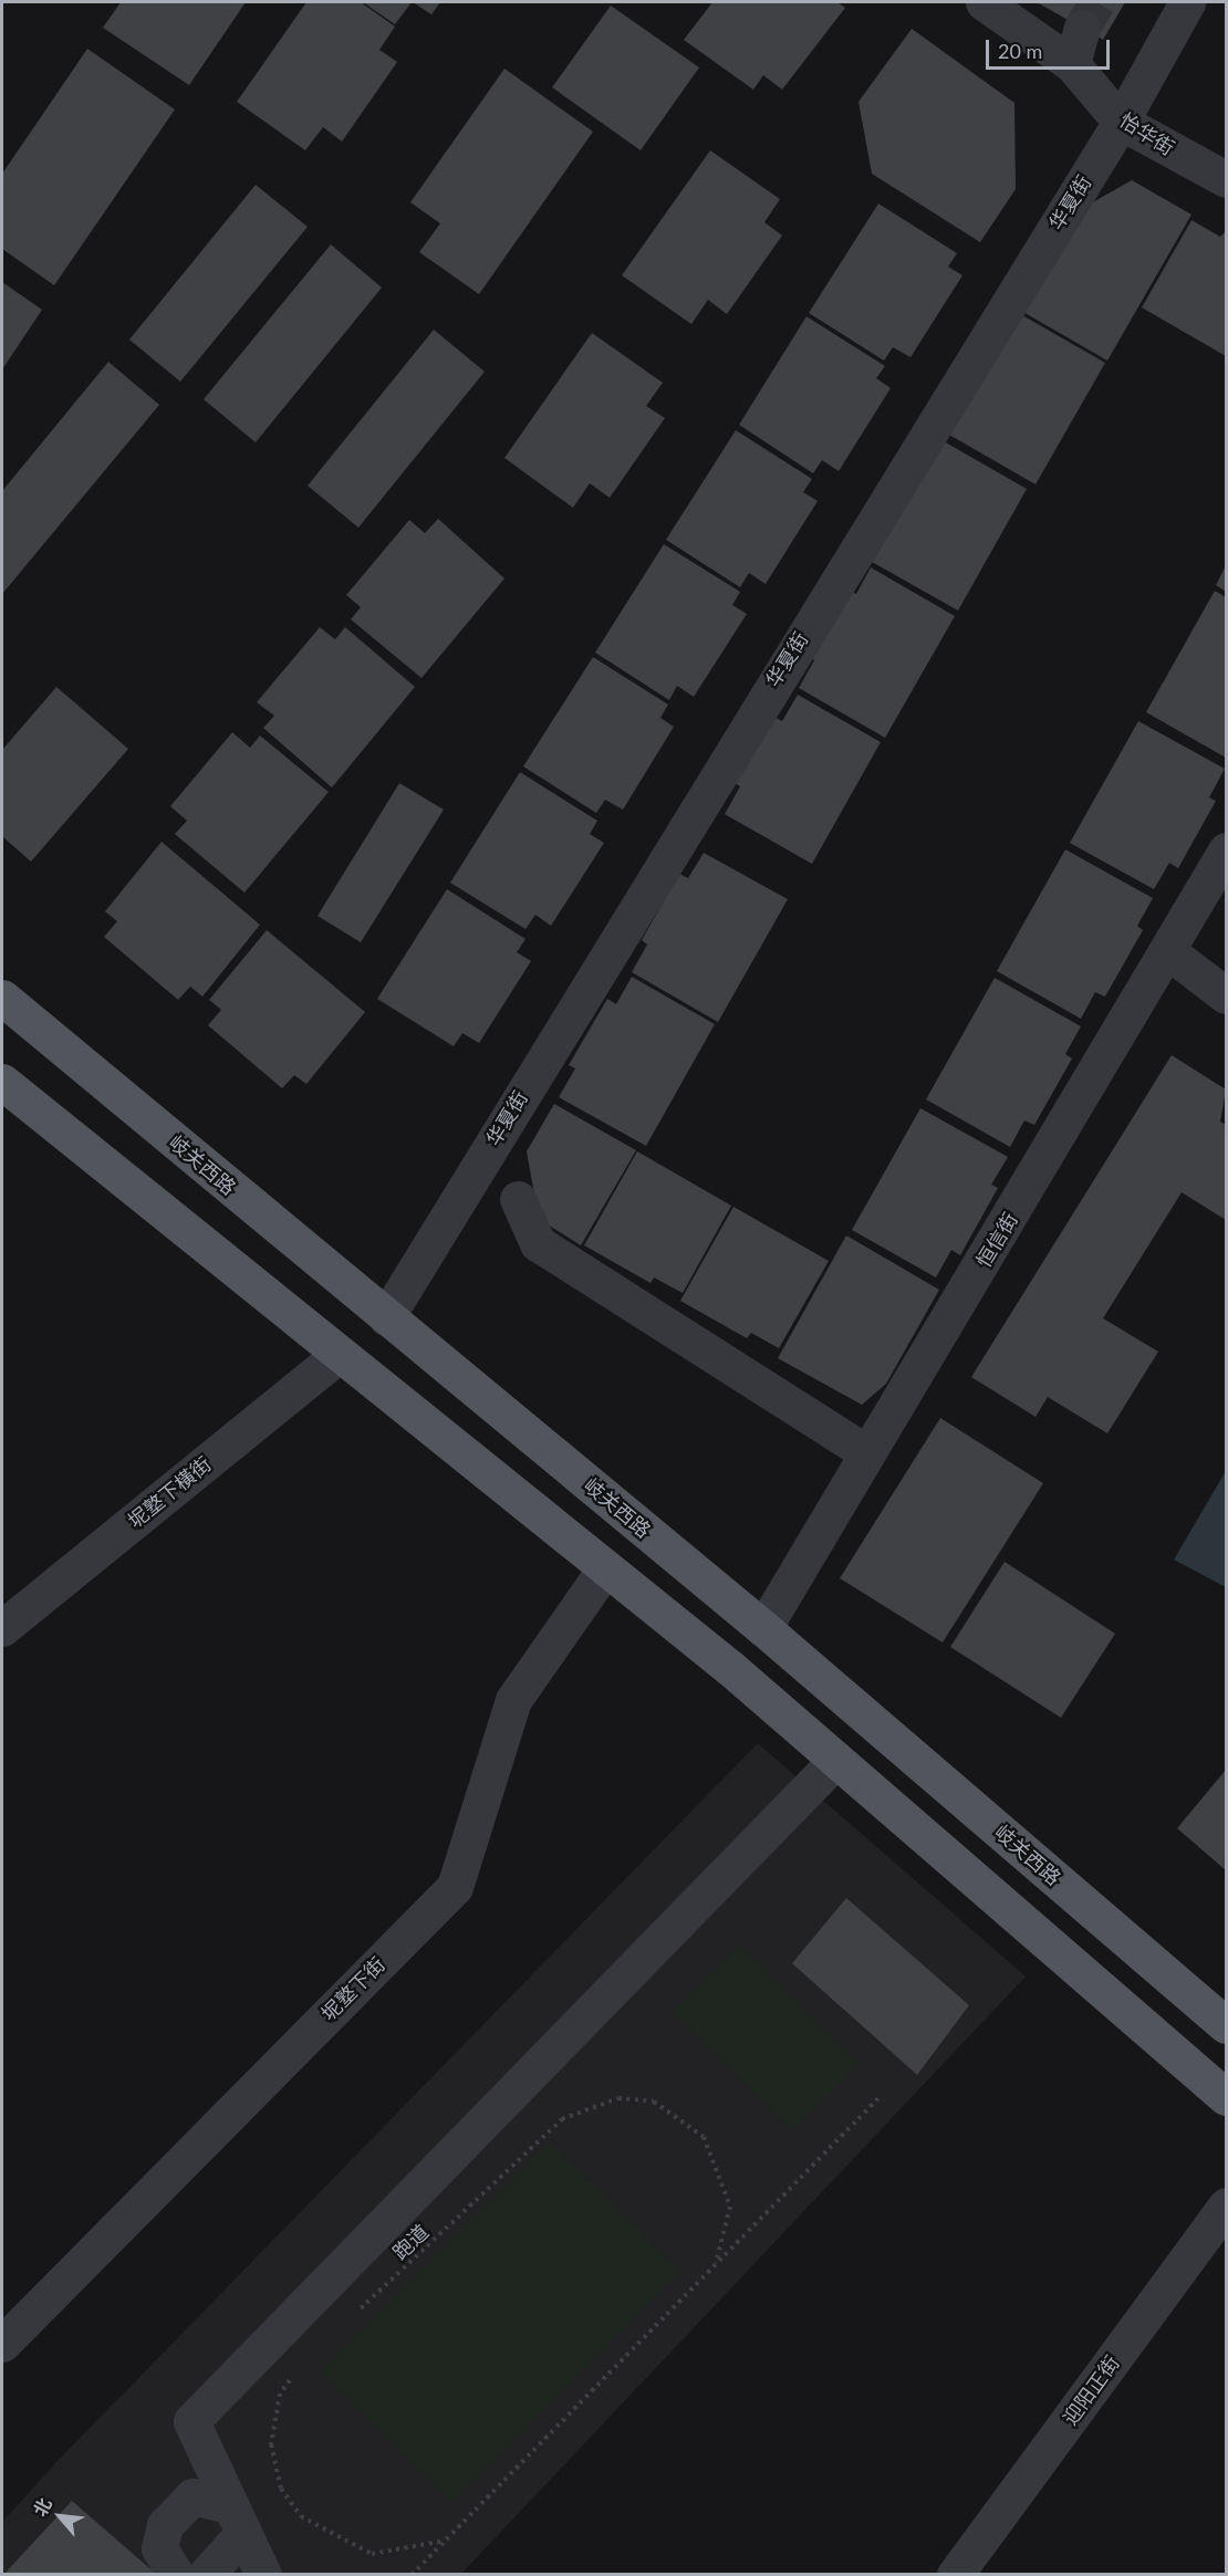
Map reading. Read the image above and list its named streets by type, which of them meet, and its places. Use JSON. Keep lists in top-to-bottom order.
{
  "streets": {
    "main road": ["岐关西路"],
    "street": [
      "怡华街",
      "华夏街",
      "恒信街",
      "坭墪下橫街",
      "坭墪下街",
      "迎阳正街"
    ],
    "path": ["跑道"]
  },
  "crossings": [
    ["怡华街", "华夏街"],
    ["华夏街", "岐关西路"],
    ["岐关西路", "恒信街"]
  ],
  "scale_bar": "20 m",
  "north": "top left"
}
